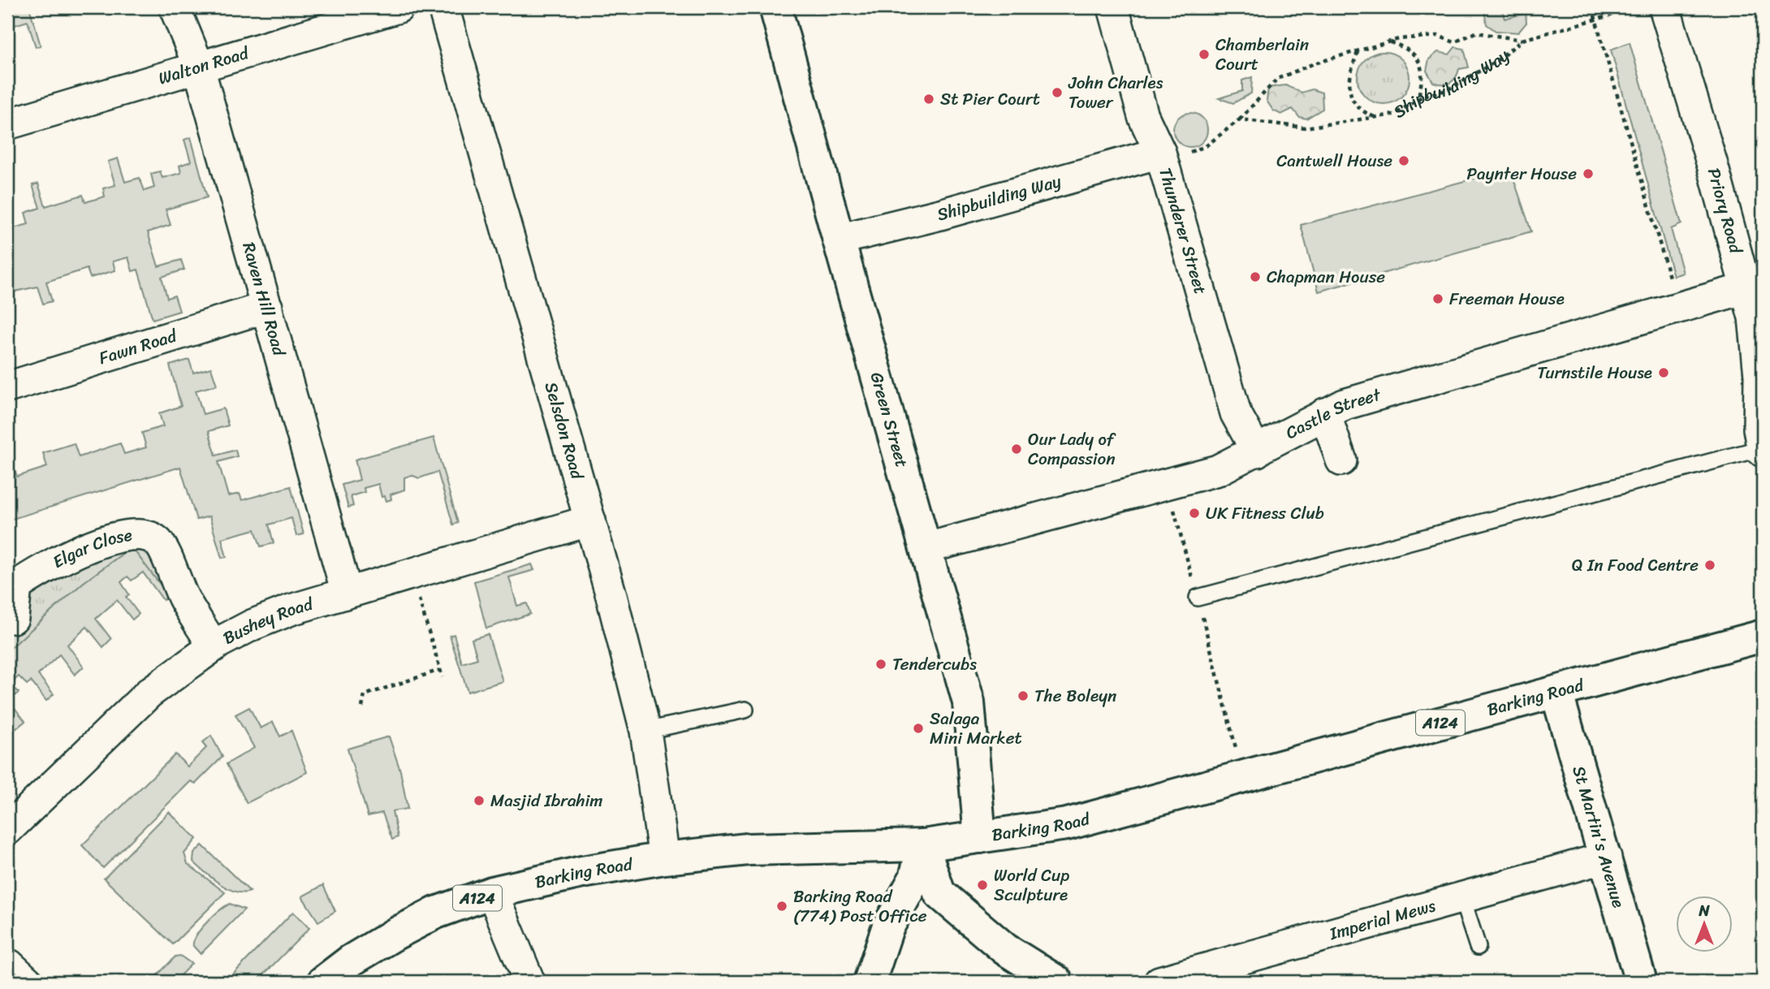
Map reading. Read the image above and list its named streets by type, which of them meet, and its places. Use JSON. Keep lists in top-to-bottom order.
{
  "streets": {
    "main road": [
      "Green Street",
      "Barking Road",
      "A124",
      "St Martin's Avenue"
    ],
    "street": [
      "Walton Road",
      "Shipbuilding Way",
      "Priory Road",
      "Thunderer Street",
      "Raven Hill Road",
      "Fawn Road",
      "Castle Street",
      "Selsdon Road",
      "Elgar Close",
      "Bushey Road",
      "Imperial Mews"
    ]
  },
  "crossings": [
    ["Walton Road", "Raven Hill Road"],
    ["Shipbuilding Way", "Thunderer Street"],
    ["Shipbuilding Way", "Green Street"],
    ["Priory Road", "Castle Street"],
    ["Thunderer Street", "Castle Street"],
    ["Raven Hill Road", "Fawn Road"],
    ["Raven Hill Road", "Bushey Road"],
    ["Castle Street", "Green Street"],
    ["Green Street", "Barking Road"],
    ["Selsdon Road", "Bushey Road"],
    ["Selsdon Road", "Barking Road"],
    ["Elgar Close", "Bushey Road"],
    ["Barking Road", "St Martin's Avenue"],
    ["St Martin's Avenue", "Imperial Mews"]
  ],
  "places": [
    "Chamberlain Court",
    "John Charles Tower",
    "St Pier Court",
    "Cantwell House",
    "Paynter House",
    "Chapman House",
    "Freeman House",
    "Turnstile House",
    "Our Lady of Compassion",
    "UK Fitness Club",
    "Q In Food Centre",
    "Tendercubs",
    "The Boleyn",
    "Salaga Mini Market",
    "Masjid Ibrahim",
    "World Cup Sculpture",
    "Barking Road (774) Post Office"
  ],
  "north": "top"
}
